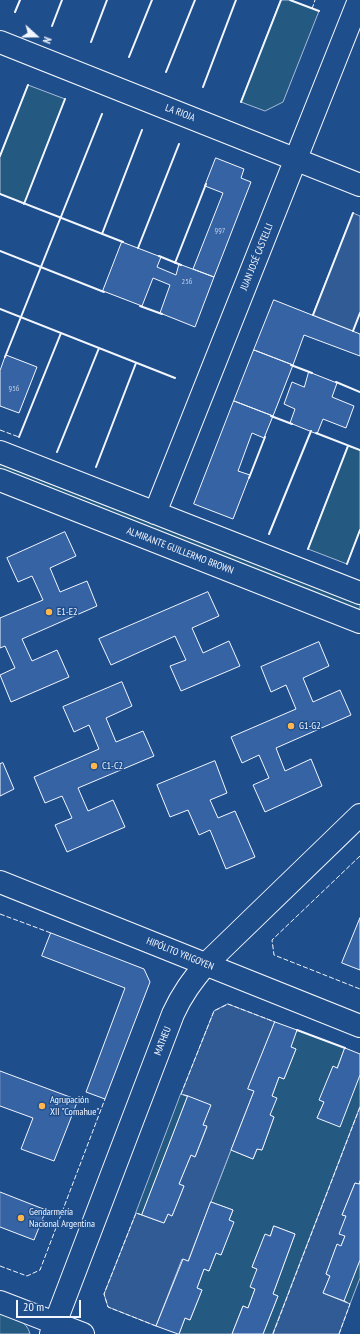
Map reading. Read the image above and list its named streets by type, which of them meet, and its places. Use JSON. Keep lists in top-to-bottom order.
{
  "streets": {
    "street": [
      "LA RIOJA",
      "JUAN JOSÉ CASTELLI",
      "ALMIRANTE GUILLERMO BROWN",
      "HIPÓLITO YRIGOYEN",
      "MATHEU"
    ]
  },
  "crossings": [
    ["LA RIOJA", "JUAN JOSÉ CASTELLI"],
    ["HIPÓLITO YRIGOYEN", "MATHEU"]
  ],
  "places": [
    "E1-E2",
    "G1-G2",
    "C1-C2",
    "Agrupación XII \"Comahue\"",
    "Gendarmería Nacional Argentina"
  ],
  "house_numbers": ["997", "256", "956"],
  "scale_bar": "20 m",
  "north": "right"
}
